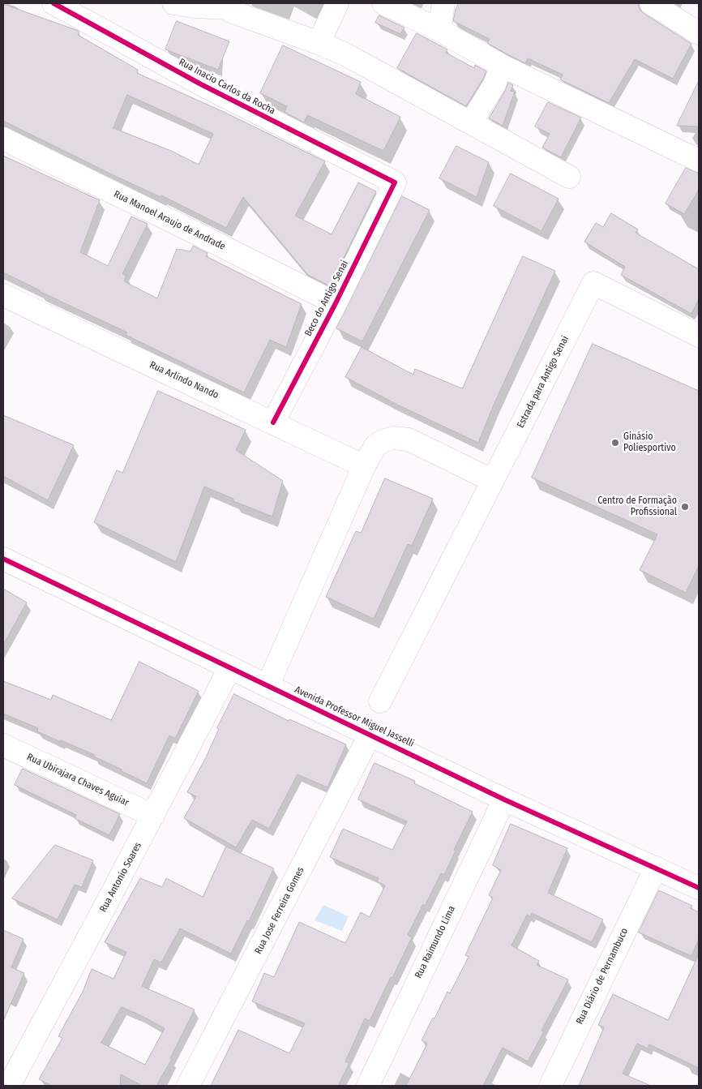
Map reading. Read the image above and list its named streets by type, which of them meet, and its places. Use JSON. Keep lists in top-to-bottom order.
{
  "streets": {
    "street": [
      "Rua Inacio Carlos da Rocha",
      "Rua Manoel Araujo de Andrade",
      "Beco do Antigo Senai",
      "Rua Arlindo Nando",
      "Estrada para Antigo Senai",
      "Avenida Professor Miguel Jasselli",
      "Rua Ubirajara Chaves Aguiar",
      "Rua Antonio Soares",
      "Rua Jose Ferreira Gomes",
      "Rua Raimundo Lima",
      "Rua Diário de Pernambuco"
    ]
  },
  "crossings": [
    ["Rua Inacio Carlos da Rocha", "Beco do Antigo Senai"],
    ["Rua Manoel Araujo de Andrade", "Beco do Antigo Senai"],
    ["Beco do Antigo Senai", "Rua Arlindo Nando"],
    ["Avenida Professor Miguel Jasselli", "Rua Antonio Soares"],
    ["Avenida Professor Miguel Jasselli", "Rua Jose Ferreira Gomes"],
    ["Avenida Professor Miguel Jasselli", "Rua Raimundo Lima"],
    ["Avenida Professor Miguel Jasselli", "Rua Diário de Pernambuco"],
    ["Rua Ubirajara Chaves Aguiar", "Rua Antonio Soares"]
  ],
  "places": ["Ginásio Poliesportivo", "Centro de Formação Profissional"]
}
